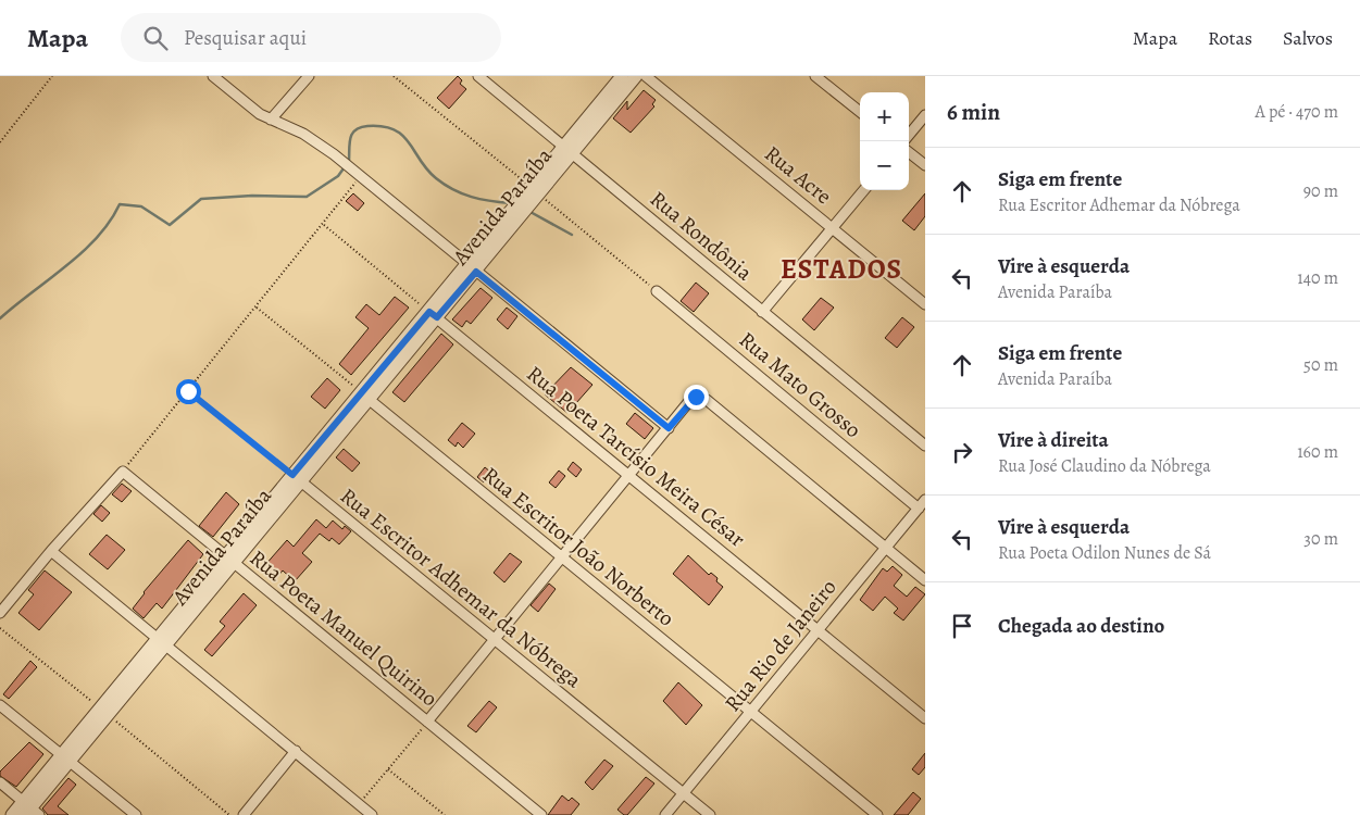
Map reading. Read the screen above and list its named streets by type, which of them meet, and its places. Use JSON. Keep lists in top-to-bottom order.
{
  "streets": {
    "street": [
      "Rua Acre",
      "Avenida Paraíba",
      "Rua Rondônia",
      "Rua Mato Grosso",
      "Rua Poeta Tarcísio Meira César",
      "Rua Escritor João Norberto",
      "Rua Escritor Adhemar da Nóbrega",
      "Rua Poeta Manuel Quirino",
      "Rua Rio de Janeiro"
    ]
  },
  "crossings": [
    ["Avenida Paraíba", "Rua Rondônia"],
    ["Avenida Paraíba", "Rua Poeta Tarcísio Meira César"],
    ["Avenida Paraíba", "Rua Escritor João Norberto"],
    ["Avenida Paraíba", "Rua Escritor Adhemar da Nóbrega"],
    ["Avenida Paraíba", "Rua Poeta Manuel Quirino"],
    ["Rua Mato Grosso", "Rua Rio de Janeiro"],
    ["Rua Poeta Tarcísio Meira César", "Rua Rio de Janeiro"],
    ["Rua Escritor João Norberto", "Rua Rio de Janeiro"],
    ["Rua Escritor Adhemar da Nóbrega", "Rua Rio de Janeiro"]
  ],
  "districts": ["ESTADOS"],
  "page": {
    "header": "Mapa",
    "search": "Pesquisar aqui",
    "nav": ["Mapa", "Rotas", "Salvos"],
    "heading": ["6 min", "A pé · 470 m"],
    "map_buttons": ["+", "−"],
    "list": [
      ["Siga em frente", "Rua Escritor Adhemar da Nóbrega", "90 m"],
      ["Vire à esquerda", "Avenida Paraíba", "140 m"],
      ["Siga em frente", "Avenida Paraíba", "50 m"],
      ["Vire à direita", "Rua José Claudino da Nóbrega", "160 m"],
      ["Vire à esquerda", "Rua Poeta Odilon Nunes de Sá", "30 m"],
      "Chegada ao destino"
    ]
  }
}
